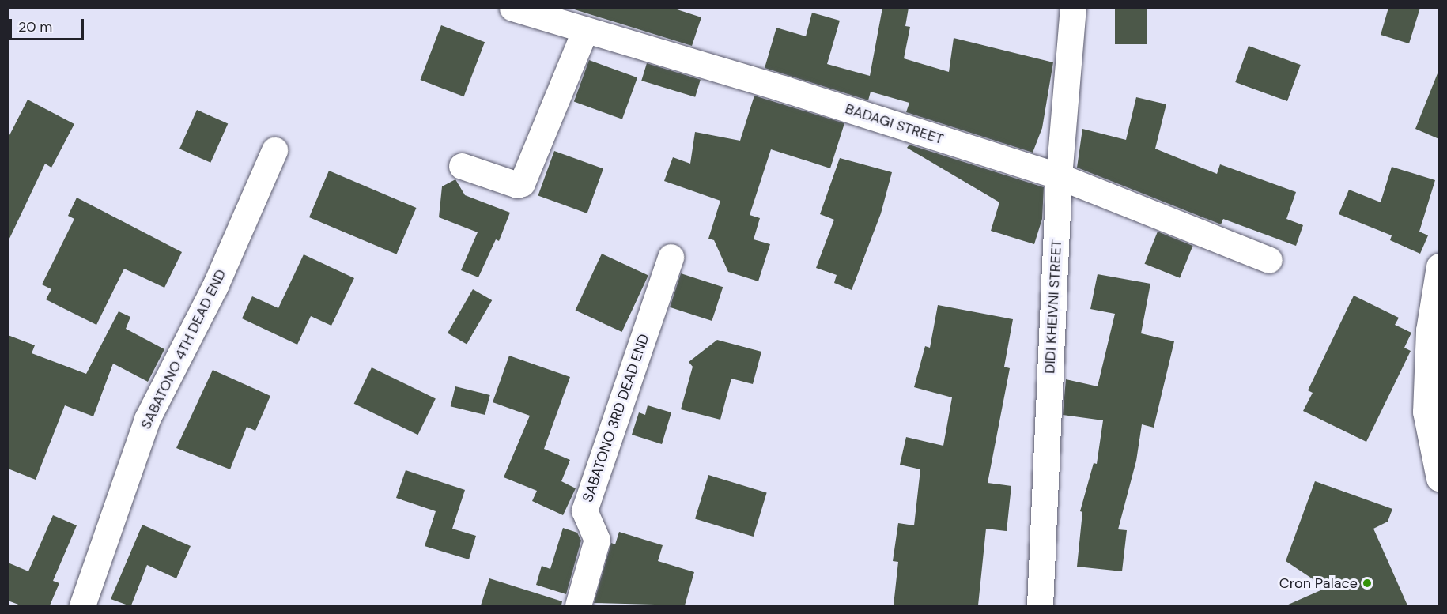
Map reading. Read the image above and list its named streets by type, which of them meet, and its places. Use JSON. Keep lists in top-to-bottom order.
{
  "streets": {
    "street": [
      "BADAGI STREET",
      "DIDI KHEIVNI STREET",
      "SABATONO 4TH DEAD END",
      "SABATONO 3RD DEAD END"
    ]
  },
  "crossings": [
    ["BADAGI STREET", "DIDI KHEIVNI STREET"]
  ],
  "places": ["Cron Palace"],
  "scale_bar": "20 m"
}
